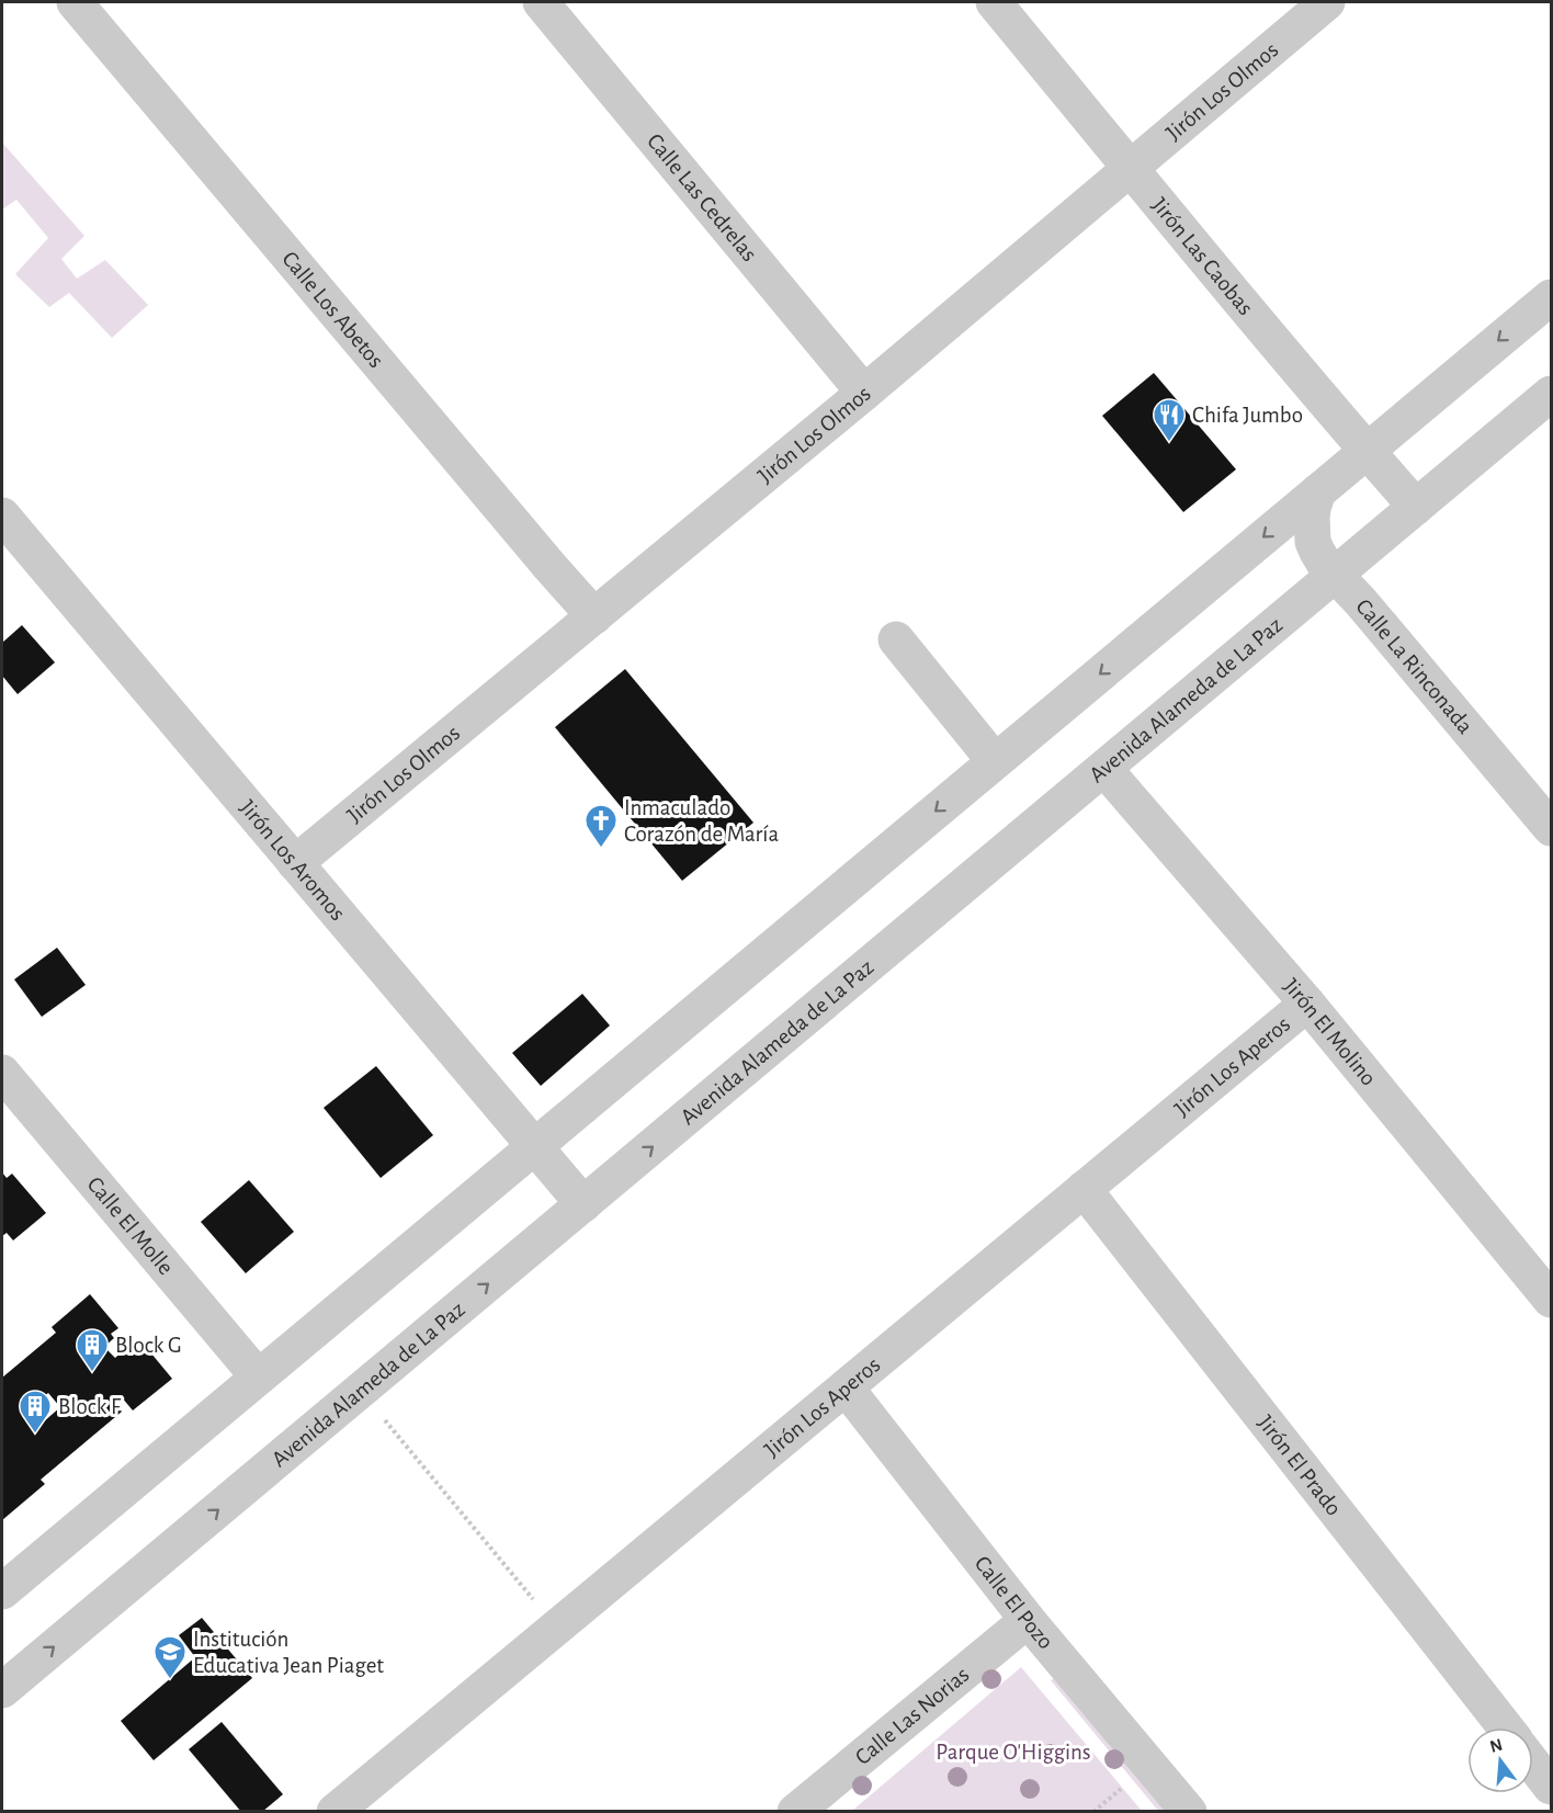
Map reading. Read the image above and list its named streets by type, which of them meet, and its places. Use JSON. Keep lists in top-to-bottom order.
{
  "streets": {
    "street": [
      "Jirón Los Olmos",
      "Calle Las Cedrelas",
      "Jirón Las Caobas",
      "Calle Los Abetos",
      "Calle La Rinconada",
      "Avenida Alameda de La Paz",
      "Jirón Los Aromos",
      "Jirón El Molino",
      "Jirón Los Aperos",
      "Calle El Molle",
      "Jirón El Prado",
      "Calle El Pozo",
      "Calle Las Norias"
    ]
  },
  "crossings": [
    ["Jirón Los Olmos", "Calle Las Cedrelas"],
    ["Jirón Los Olmos", "Jirón Las Caobas"],
    ["Jirón Los Olmos", "Calle Los Abetos"],
    ["Jirón Los Olmos", "Jirón Los Aromos"],
    ["Jirón Las Caobas", "Avenida Alameda de La Paz"],
    ["Calle La Rinconada", "Avenida Alameda de La Paz"],
    ["Avenida Alameda de La Paz", "Jirón Los Aromos"],
    ["Avenida Alameda de La Paz", "Jirón El Molino"],
    ["Jirón El Molino", "Jirón Los Aperos"],
    ["Jirón Los Aperos", "Jirón El Prado"],
    ["Jirón Los Aperos", "Calle El Pozo"],
    ["Calle El Pozo", "Calle Las Norias"]
  ],
  "parks": ["Parque O'Higgins"],
  "places": {
    "restaurant": ["Chifa Jumbo"],
    "church": ["Inmaculado Corazón de María"],
    "building": ["Block G", "Block F"],
    "school or university": ["Institución Educativa Jean Piaget"]
  },
  "north": "top"
}
